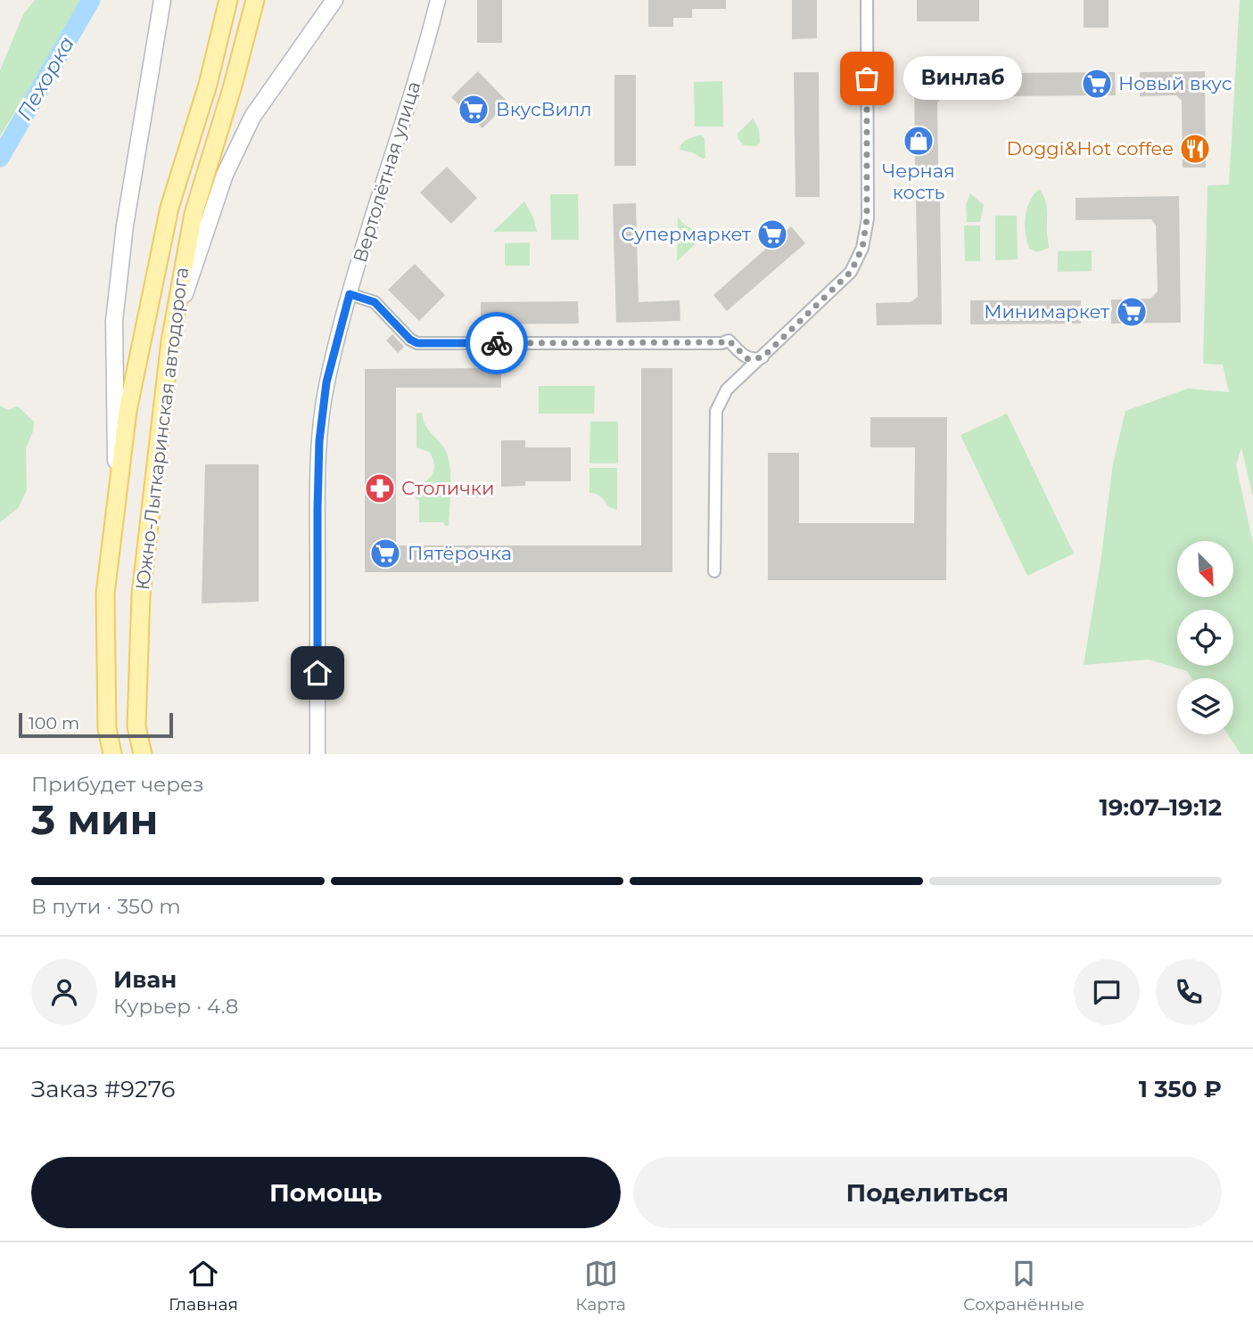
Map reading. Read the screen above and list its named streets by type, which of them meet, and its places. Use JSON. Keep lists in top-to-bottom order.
{
  "streets": {
    "main road": ["Южно-Лыткаринская автодорога"],
    "street": ["Вертолётная улица"]
  },
  "water": ["Пехорка"],
  "places": {
    "other": ["Винлаб"],
    "supermarket": [
      "Новый вкус",
      "ВкусВилл",
      "Супермаркет",
      "Минимаркет",
      "Пятёрочка"
    ],
    "shop": ["Черная кость"],
    "restaurant": ["Doggi&Hot coffee"],
    "pharmacy": ["Столички"]
  },
  "scale_bar": "100 m",
  "north": "bottom right",
  "page": {
    "bubble": "Винлаб",
    "scale": "100 m",
    "heading": ["3 мин", "Прибудет через", "19:07–19:12"],
    "panel": [
      "Иван",
      "Курьер · 4.8",
      "Заказ #9276",
      "1 350 ₽"
    ],
    "bar": "В пути · 350 m",
    "buttons": ["Помощь", "Поделиться"],
    "tabs": ["Главная", "Карта", "Сохранённые"]
  }
}
